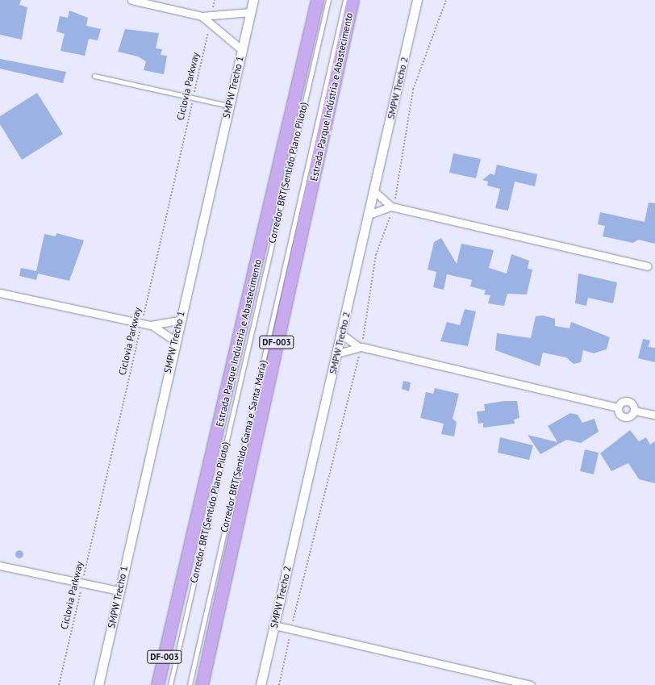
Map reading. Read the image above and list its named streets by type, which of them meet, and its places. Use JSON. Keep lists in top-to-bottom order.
{
  "streets": {
    "highway": ["Estrada Parque Indústria e Abastecimento", "DF-003"],
    "street": ["SMPW Trecho 1", "SMPW Trecho 2"],
    "lane": ["Corredor BRT(Sentido Plano Piloto)", "Corredor BRT(Sentido Gama e Santa Maria)"],
    "path": ["Ciclovia Parkway"]
  }
}
